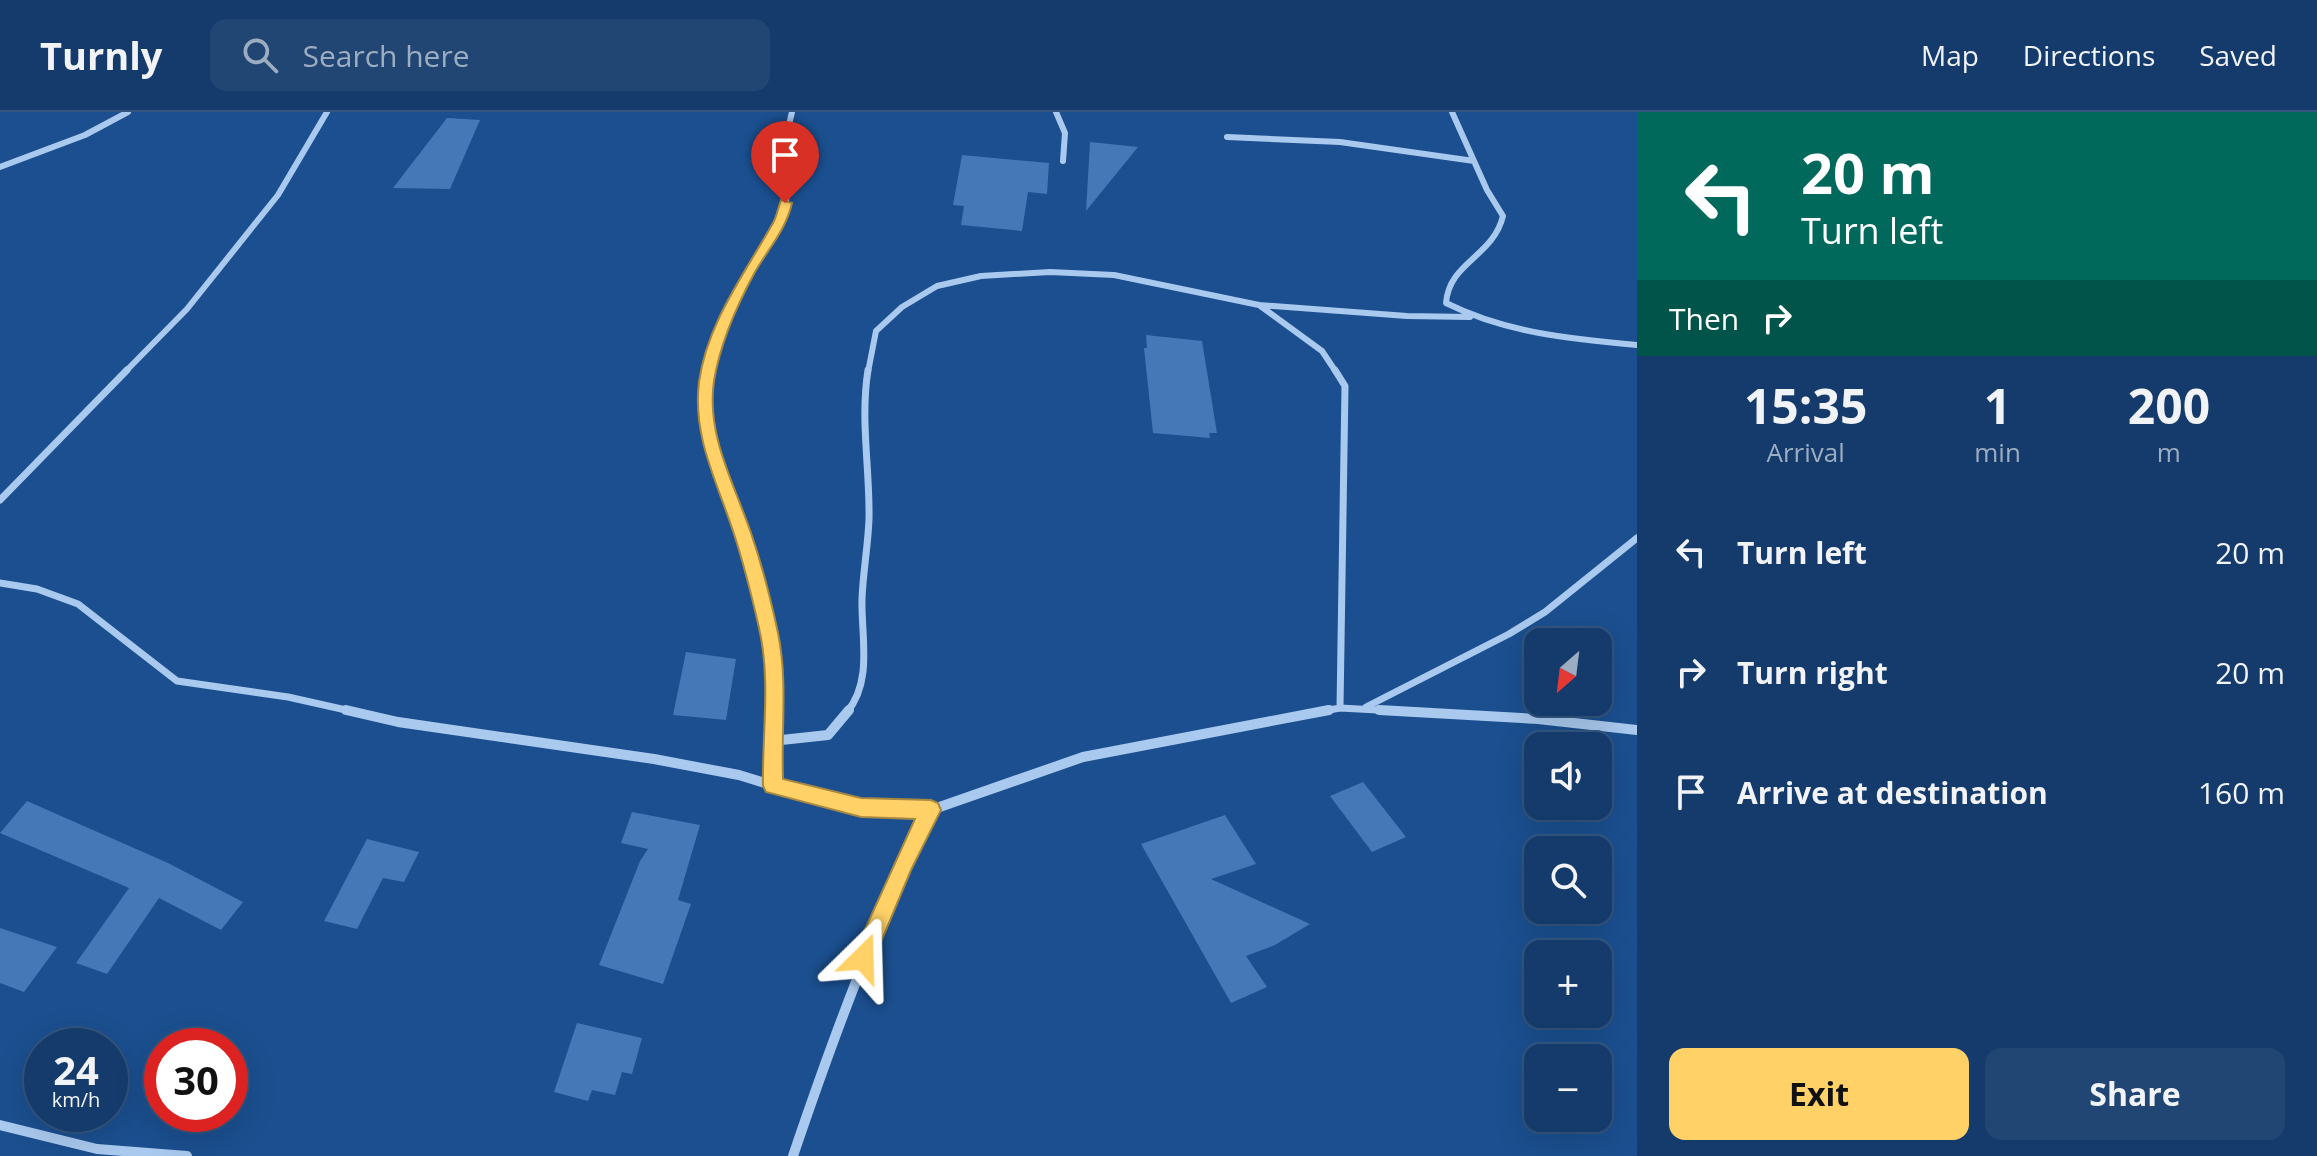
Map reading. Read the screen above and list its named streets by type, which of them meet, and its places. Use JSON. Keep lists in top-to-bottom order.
{
  "north": "bottom left",
  "page": {
    "header": "Turnly",
    "search": "Search here",
    "nav": ["Map", "Directions", "Saved"],
    "turn": ["20 m", "Turn left"],
    "then": "Then",
    "eta": [
      "15:35",
      "Arrival",
      "1",
      "min",
      "200",
      "m"
    ],
    "list": [
      {
        "name": "Turn left",
        "value": "20 m"
      },
      {
        "name": "Turn right",
        "value": "20 m"
      },
      {
        "name": "Arrive at destination",
        "value": "160 m"
      }
    ],
    "map_buttons": ["+", "−"],
    "speed": "24 km/h",
    "limit": "30",
    "buttons": ["Exit", "Share"]
  }
}
